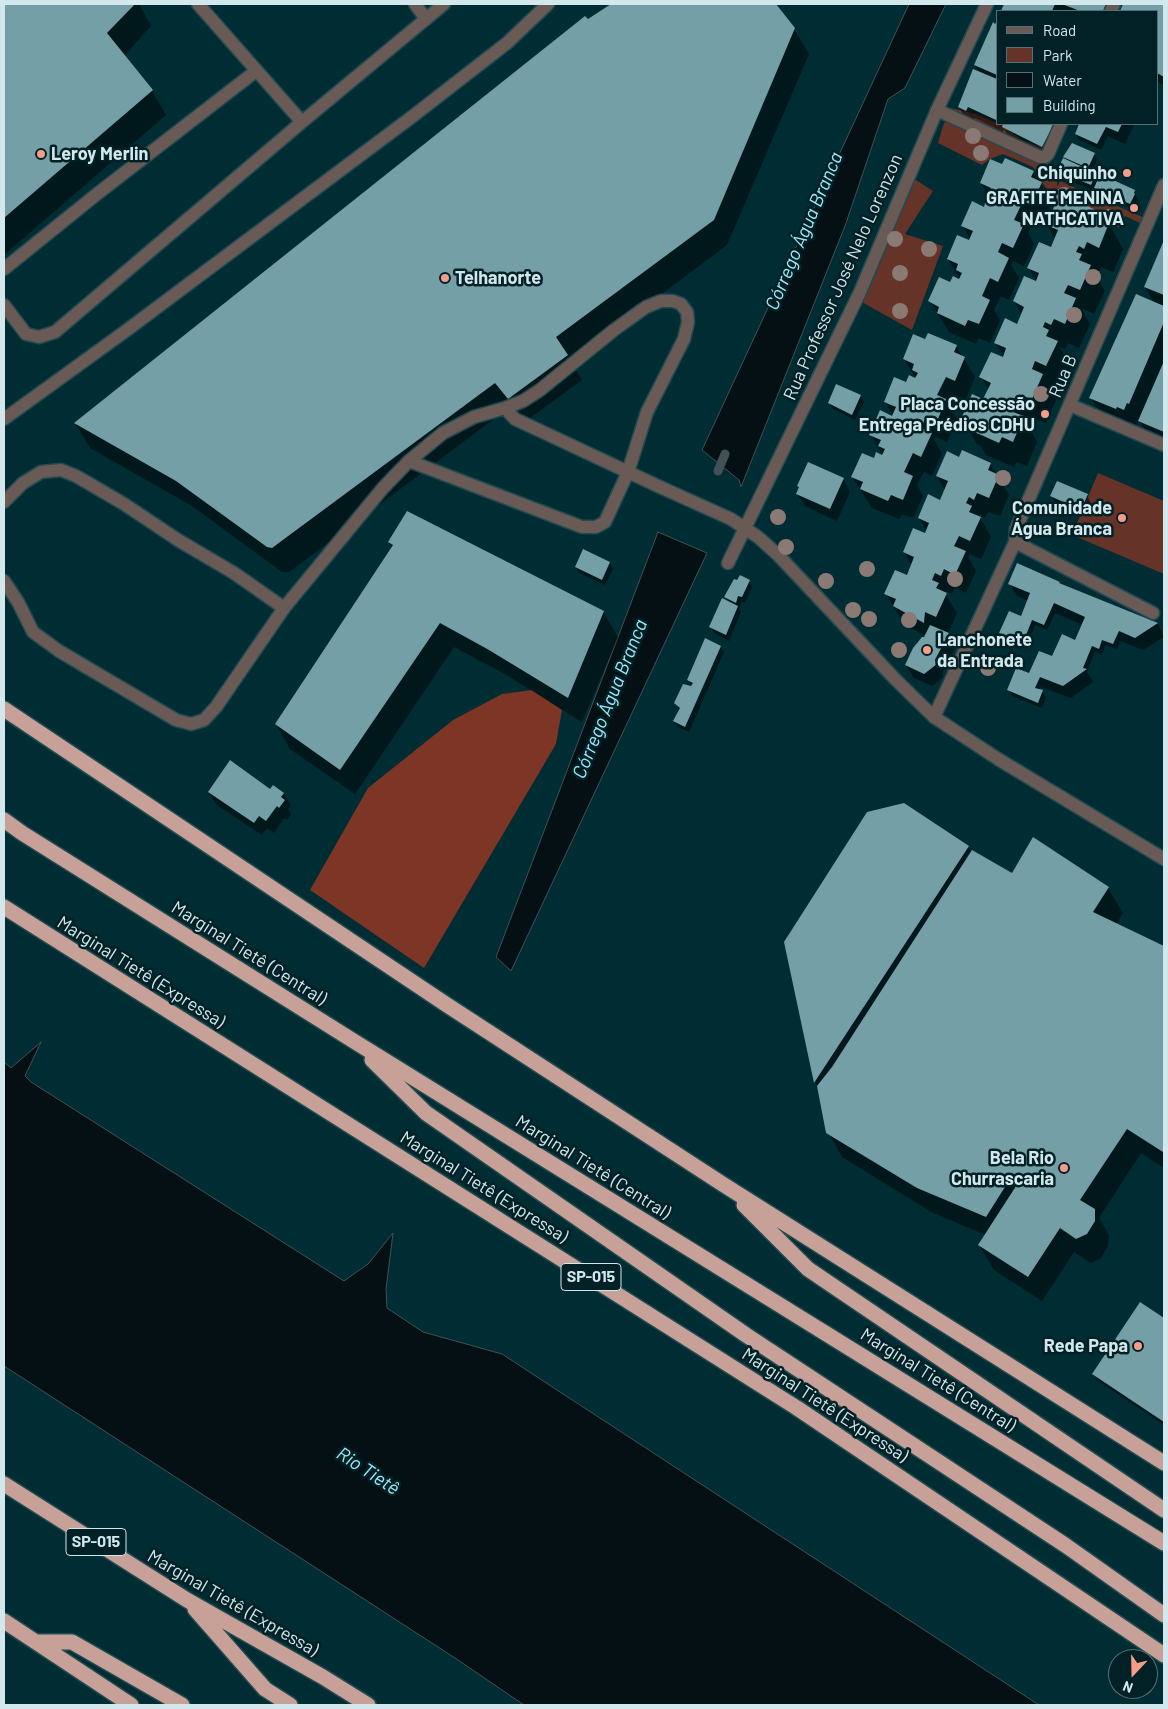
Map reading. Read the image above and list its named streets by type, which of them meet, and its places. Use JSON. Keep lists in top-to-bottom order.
{
  "streets": {
    "highway": ["Marginal Tietê (Central)", "Marginal Tietê (Expressa)", "SP-015"],
    "street": ["Rua Professor José Nelo Lorenzon", "Rua B"]
  },
  "crossings": [
    ["Marginal Tietê (Expressa)", "SP-015"]
  ],
  "water": ["Córrego Água Branca", "Rio Tietê"],
  "places": [
    "Leroy Merlin",
    "Chiquinho",
    "GRAFITE MENINA NATHCATIVA",
    "Telhanorte",
    "Placa Concessão Entrega Prédios CDHU",
    "Comunidade Água Branca",
    "Lanchonete da Entrada",
    "Bela Rio Churrascaria",
    "Rede Papa"
  ],
  "legend": [
    "Road",
    "Park",
    "Water",
    "Building"
  ],
  "north": "bottom"
}
